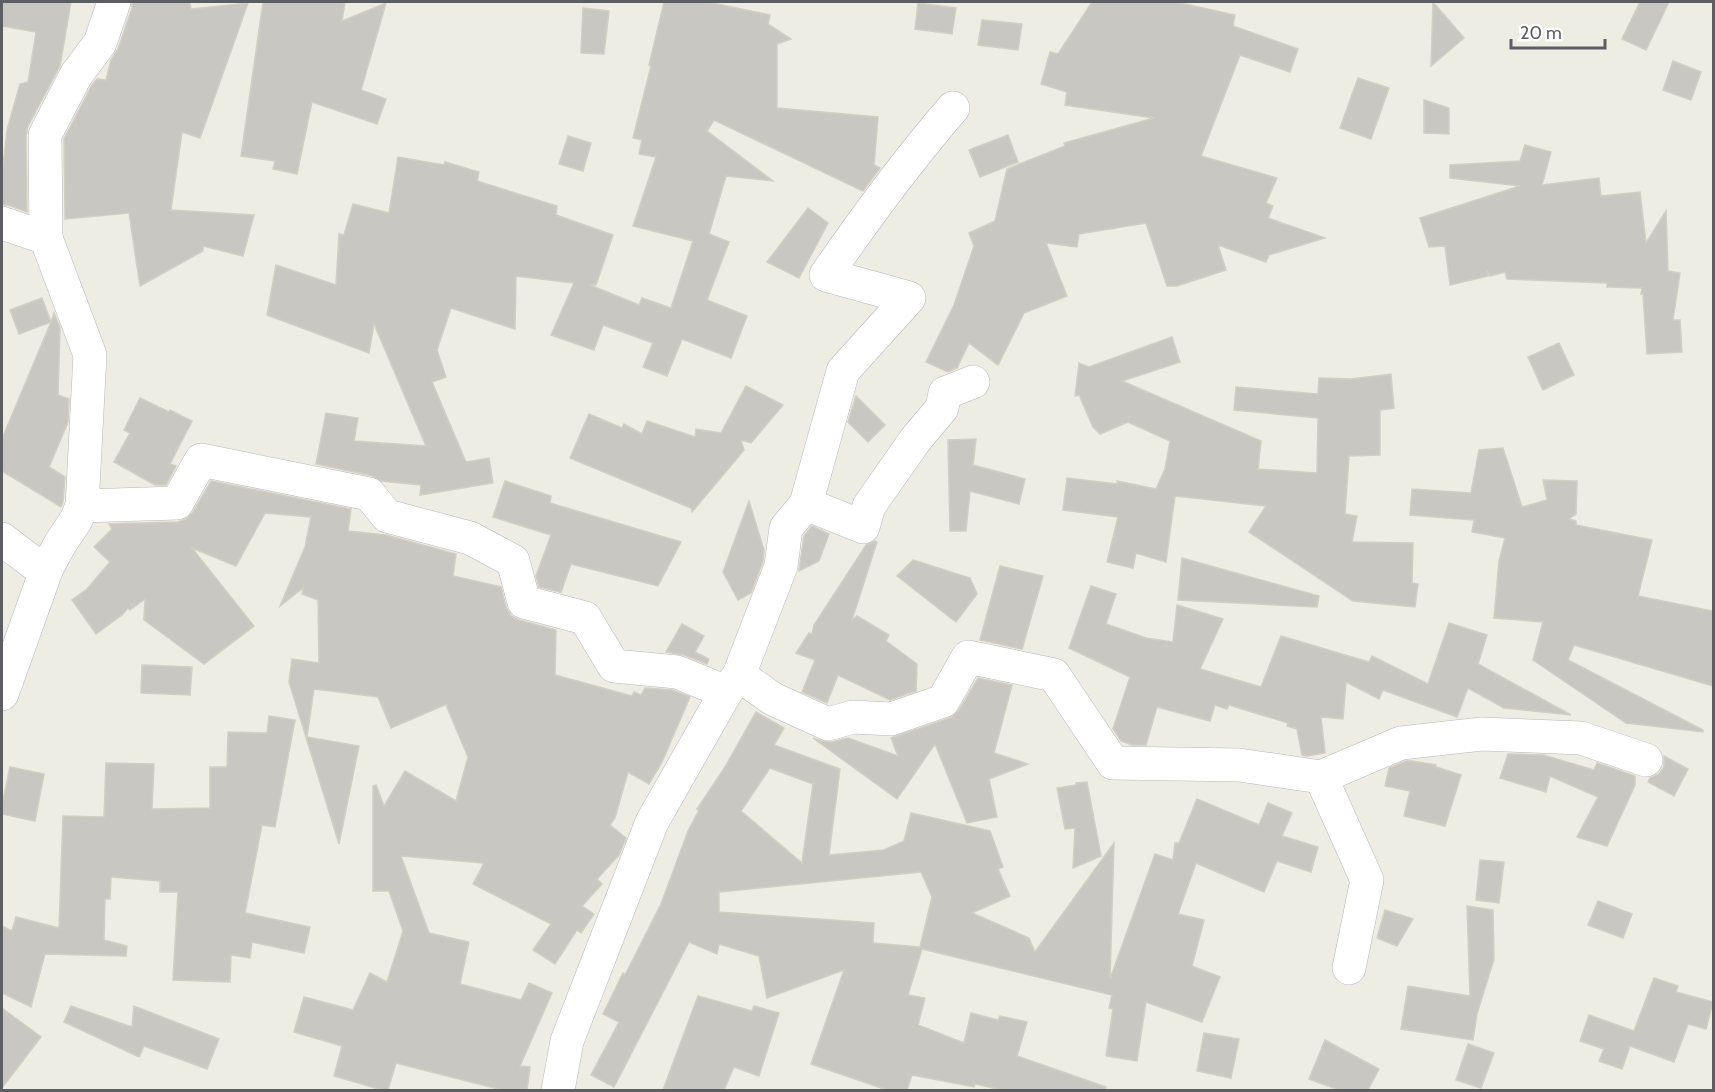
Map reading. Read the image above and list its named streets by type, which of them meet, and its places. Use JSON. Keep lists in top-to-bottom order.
{
  "scale_bar": "20 m"
}
